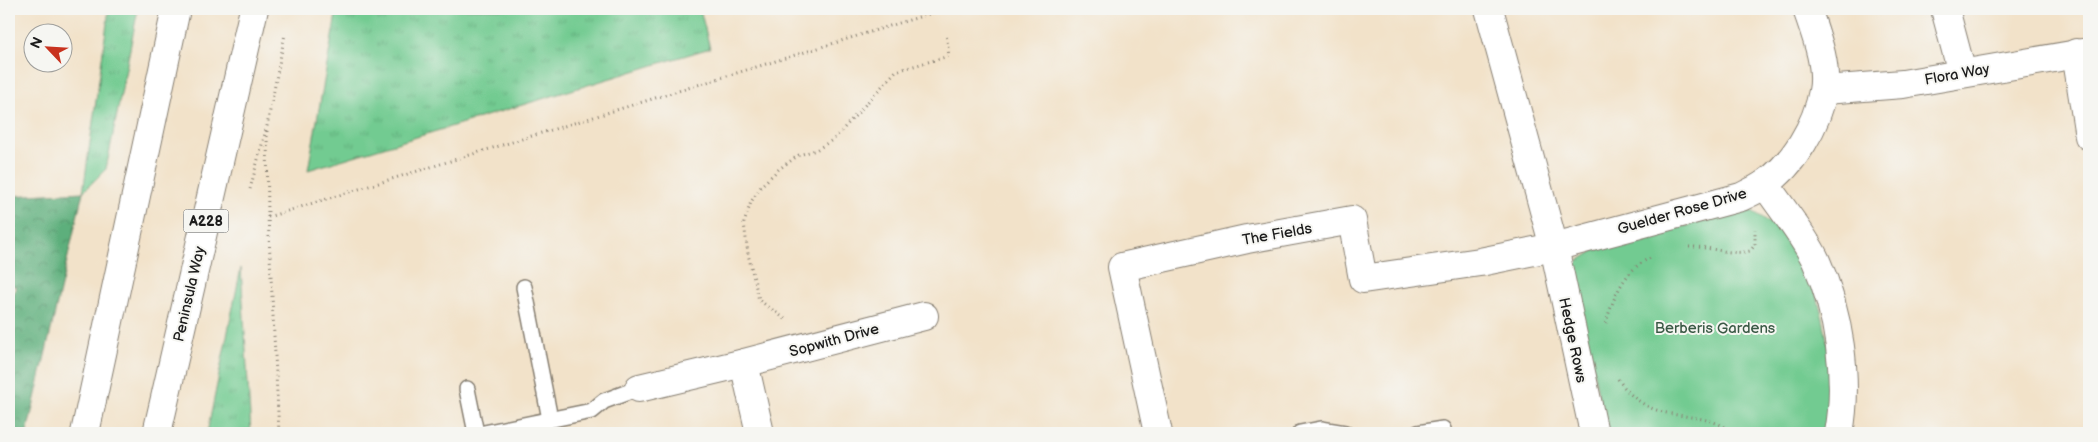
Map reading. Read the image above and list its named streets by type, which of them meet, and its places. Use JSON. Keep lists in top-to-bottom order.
{
  "streets": {
    "street": [
      "Flora Way",
      "Guelder Rose Drive",
      "A228",
      "The Fields",
      "Peninsula Way",
      "Sopwith Drive",
      "Hedge Rows"
    ]
  },
  "crossings": [
    ["Flora Way", "Guelder Rose Drive"],
    ["Guelder Rose Drive", "The Fields"],
    ["Guelder Rose Drive", "Hedge Rows"],
    ["The Fields", "Hedge Rows"]
  ],
  "parks": ["Berberis Gardens"],
  "north": "top left"
}
